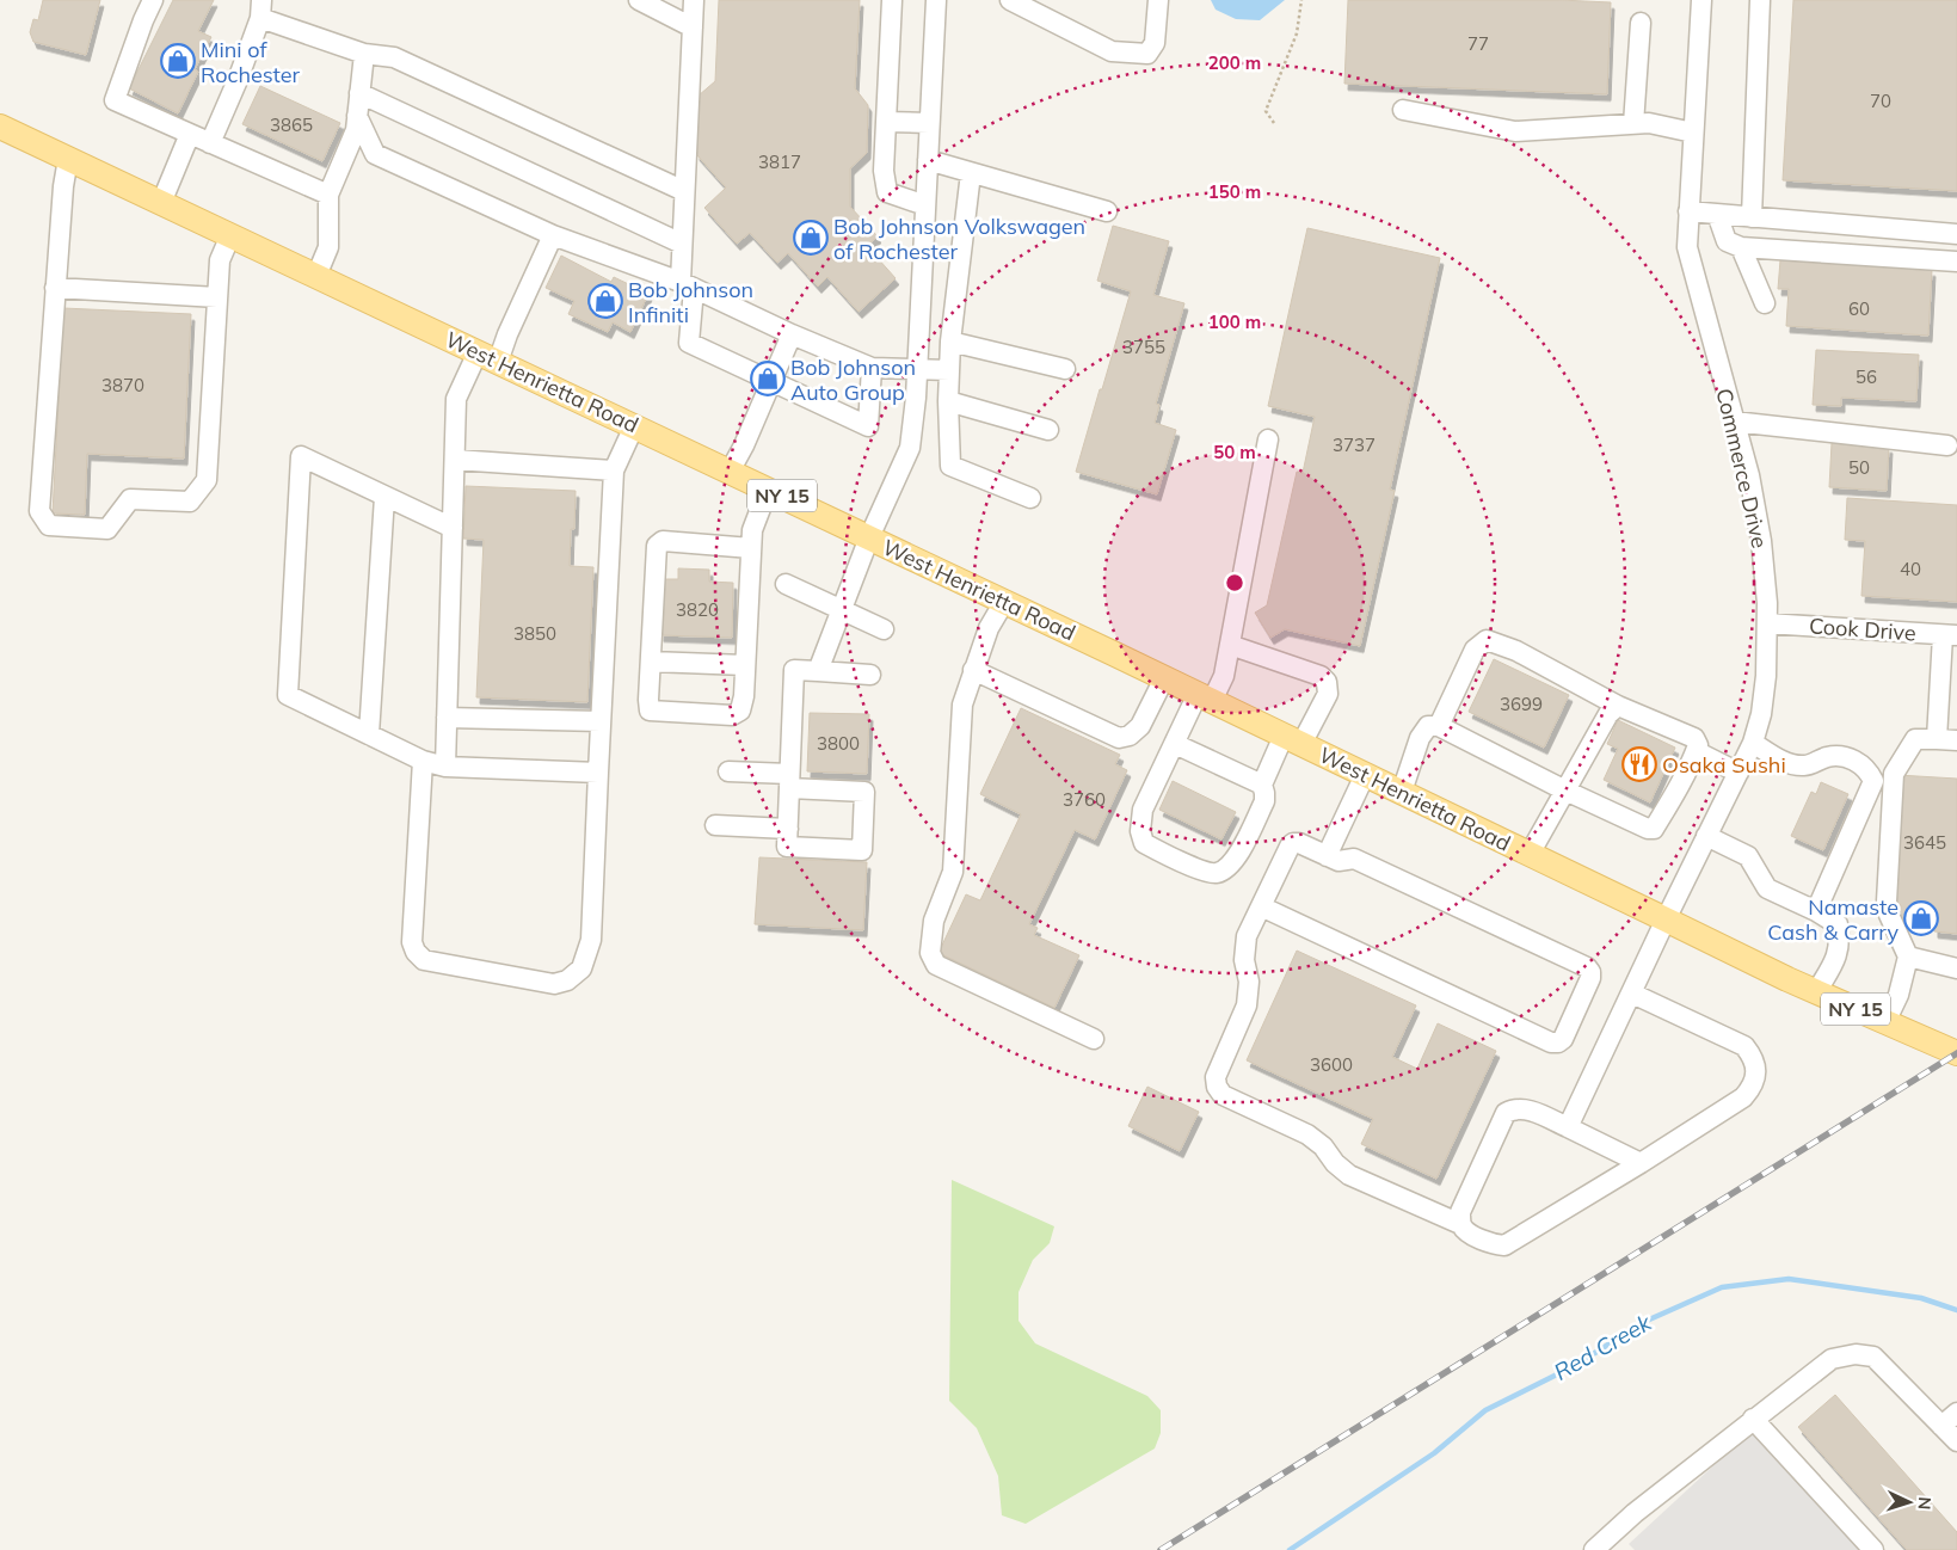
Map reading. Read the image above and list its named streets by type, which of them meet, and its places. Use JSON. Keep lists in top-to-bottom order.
{
  "streets": {
    "main road": ["West Henrietta Road", "NY 15"],
    "street": ["Commerce Drive", "Cook Drive"]
  },
  "crossings": [
    ["West Henrietta Road", "Commerce Drive"],
    ["Commerce Drive", "Cook Drive"]
  ],
  "water": ["Red Creek"],
  "places": {
    "shop": [
      "Mini of Rochester",
      "Bob Johnson Volkswagen of Rochester",
      "Bob Johnson Infiniti",
      "Bob Johnson Auto Group",
      "Namaste Cash & Carry"
    ],
    "restaurant": ["Osaka Sushi"]
  },
  "house_numbers": [
    "77",
    "70",
    "3865",
    "3817",
    "60",
    "3755",
    "56",
    "3870",
    "3737",
    "50",
    "40",
    "3820",
    "3850",
    "3699",
    "3800",
    "3760",
    "3645",
    "3600"
  ],
  "north": "right",
  "rings": [
    "200 m",
    "150 m",
    "100 m",
    "50 m"
  ]
}
